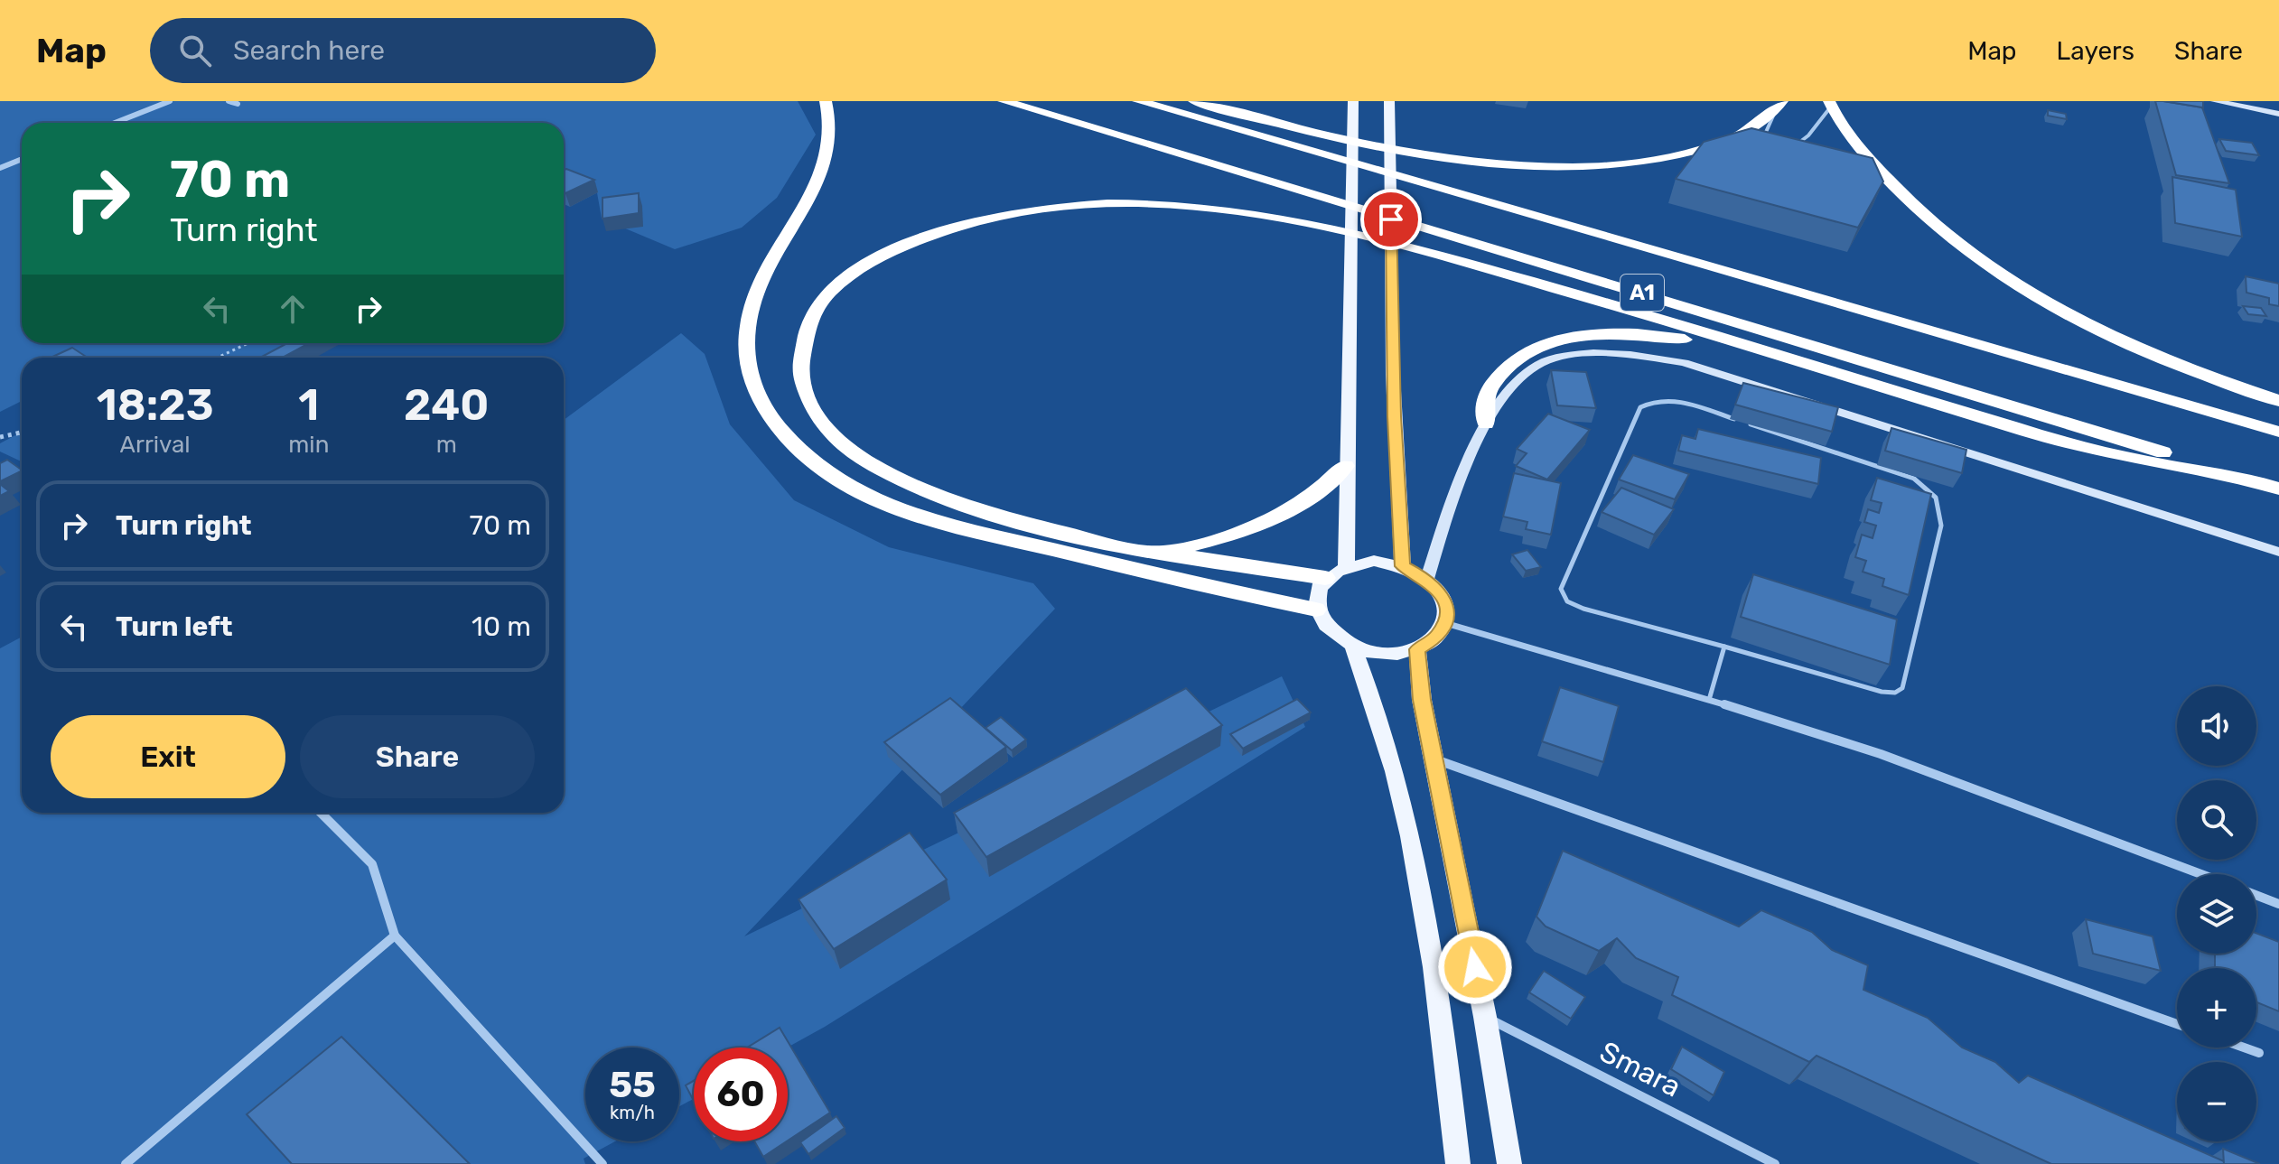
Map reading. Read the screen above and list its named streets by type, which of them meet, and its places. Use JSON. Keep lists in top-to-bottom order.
{
  "streets": {
    "highway": ["A1"],
    "street": ["Smara"]
  },
  "page": {
    "header": "Map",
    "search": "Search here",
    "nav": ["Map", "Layers", "Share"],
    "turn": ["70 m", "Turn right"],
    "eta": [
      "18:23",
      "Arrival",
      "1",
      "min",
      "240",
      "m"
    ],
    "list": [
      {
        "name": "Turn right",
        "value": "70 m"
      },
      {
        "name": "Turn left",
        "value": "10 m"
      }
    ],
    "map_buttons": ["+", "−"],
    "buttons": ["Exit", "Share"],
    "speed": "55 km/h",
    "limit": "60"
  }
}
